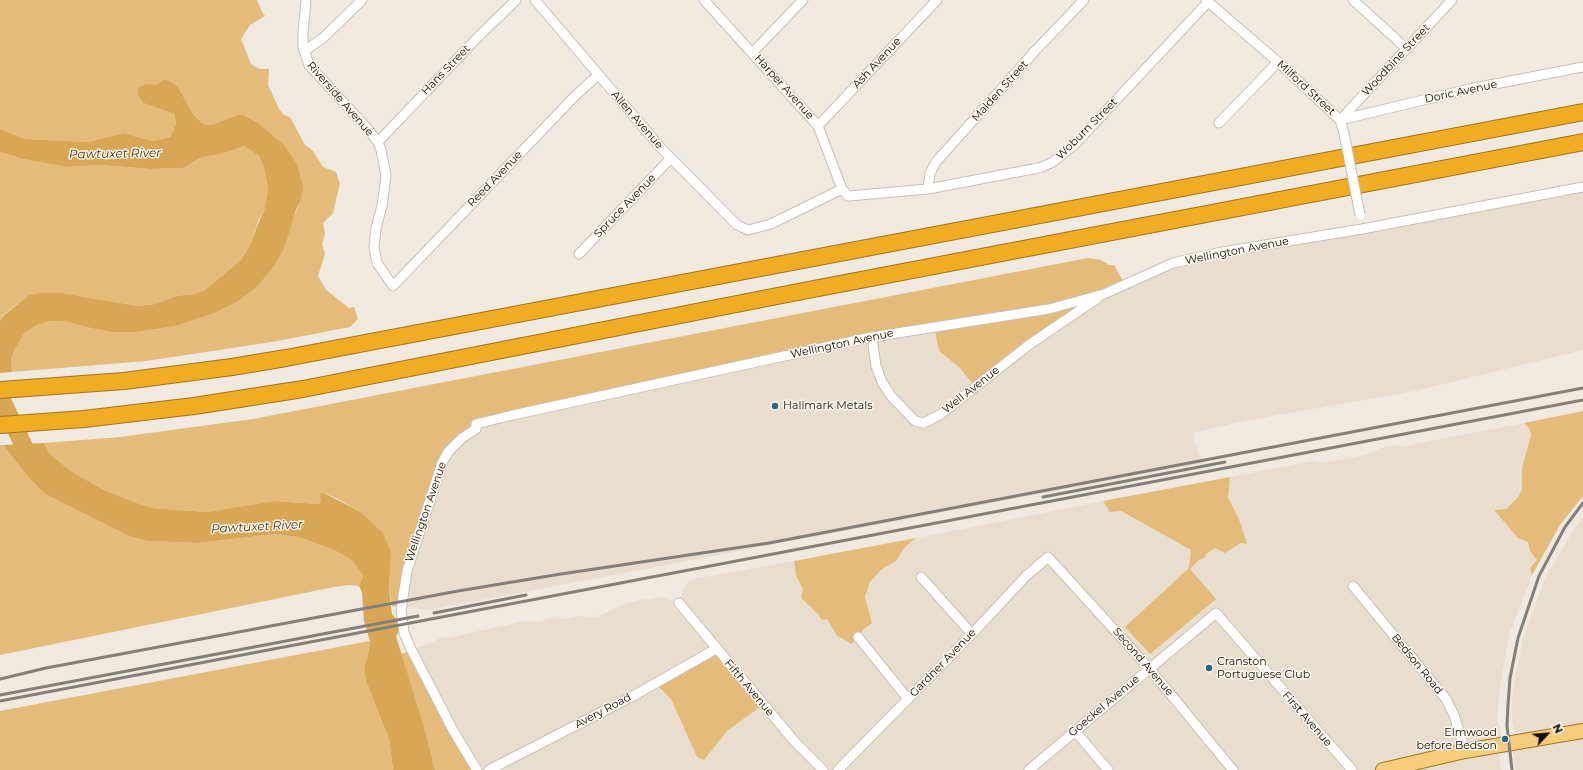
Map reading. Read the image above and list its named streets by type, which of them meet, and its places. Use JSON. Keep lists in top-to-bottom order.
{
  "streets": {
    "street": [
      "Woodbine Street",
      "Ash Avenue",
      "Hans Street",
      "Harper Avenue",
      "Milford Street",
      "Malden Street",
      "Doric Avenue",
      "Riverside Avenue",
      "Allen Avenue",
      "Woburn Street",
      "Reed Avenue",
      "Spruce Avenue",
      "Wellington Avenue",
      "Well Avenue",
      "Second Avenue",
      "Gardner Avenue",
      "Bedson Road",
      "Fifth Avenue",
      "Goeckel Avenue",
      "Avery Road",
      "First Avenue"
    ]
  },
  "crossings": [
    ["Woodbine Street", "Milford Street"],
    ["Woodbine Street", "Doric Avenue"],
    ["Ash Avenue", "Harper Avenue"],
    ["Hans Street", "Riverside Avenue"],
    ["Harper Avenue", "Allen Avenue"],
    ["Milford Street", "Doric Avenue"],
    ["Milford Street", "Woburn Street"],
    ["Milford Street", "Wellington Avenue"],
    ["Malden Street", "Woburn Street"],
    ["Riverside Avenue", "Reed Avenue"],
    ["Allen Avenue", "Reed Avenue"],
    ["Allen Avenue", "Spruce Avenue"],
    ["Wellington Avenue", "Well Avenue"],
    ["Second Avenue", "Gardner Avenue"],
    ["Second Avenue", "Goeckel Avenue"],
    ["Fifth Avenue", "Avery Road"],
    ["Goeckel Avenue", "First Avenue"]
  ],
  "water": ["Pawtuxet River"],
  "places": ["Hallmark Metals", "Cranston Portuguese Club", "Elmwood before Bedson"],
  "north": "top right"
}
